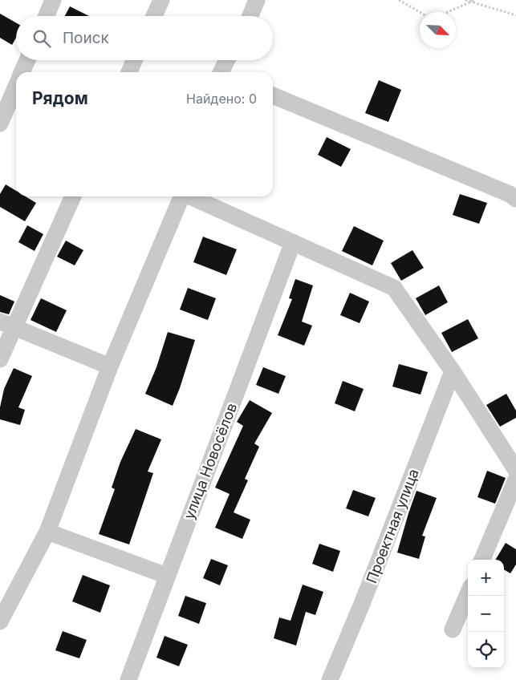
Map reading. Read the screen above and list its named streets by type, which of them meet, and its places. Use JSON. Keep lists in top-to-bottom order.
{
  "streets": {
    "street": ["улица Новосёлов", "Проектная улица"]
  },
  "north": "bottom right",
  "page": {
    "search": "Поиск",
    "heading": ["Рядом", "Найдено: 0"],
    "map_buttons": ["+", "−"]
  }
}
